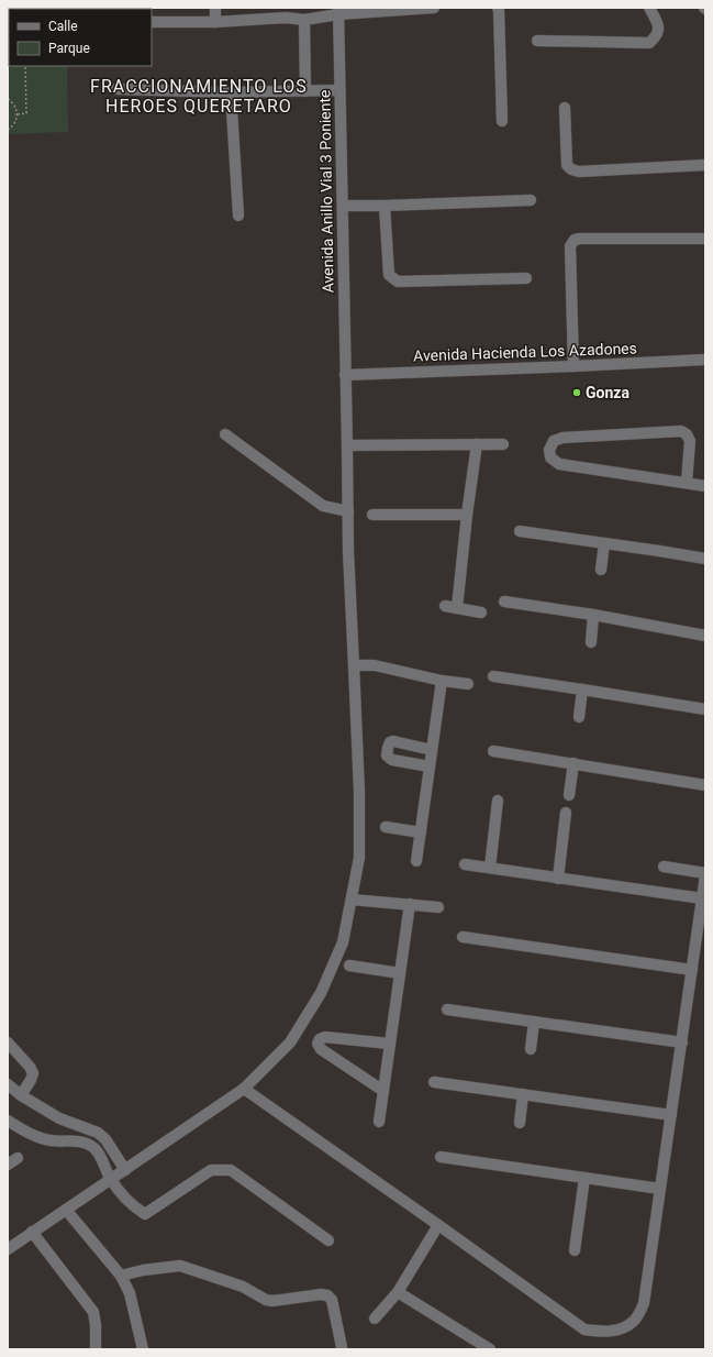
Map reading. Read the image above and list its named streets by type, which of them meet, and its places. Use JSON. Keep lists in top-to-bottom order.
{
  "streets": {
    "street": ["Avenida Anillo Vial 3 Poniente", "Avenida Hacienda Los Azadones"]
  },
  "crossings": [
    ["Avenida Anillo Vial 3 Poniente", "Avenida Hacienda Los Azadones"]
  ],
  "districts": ["FRACCIONAMIENTO LOS HEROES QUERETARO"],
  "places": ["Gonza"],
  "legend": ["Calle", "Parque"]
}
